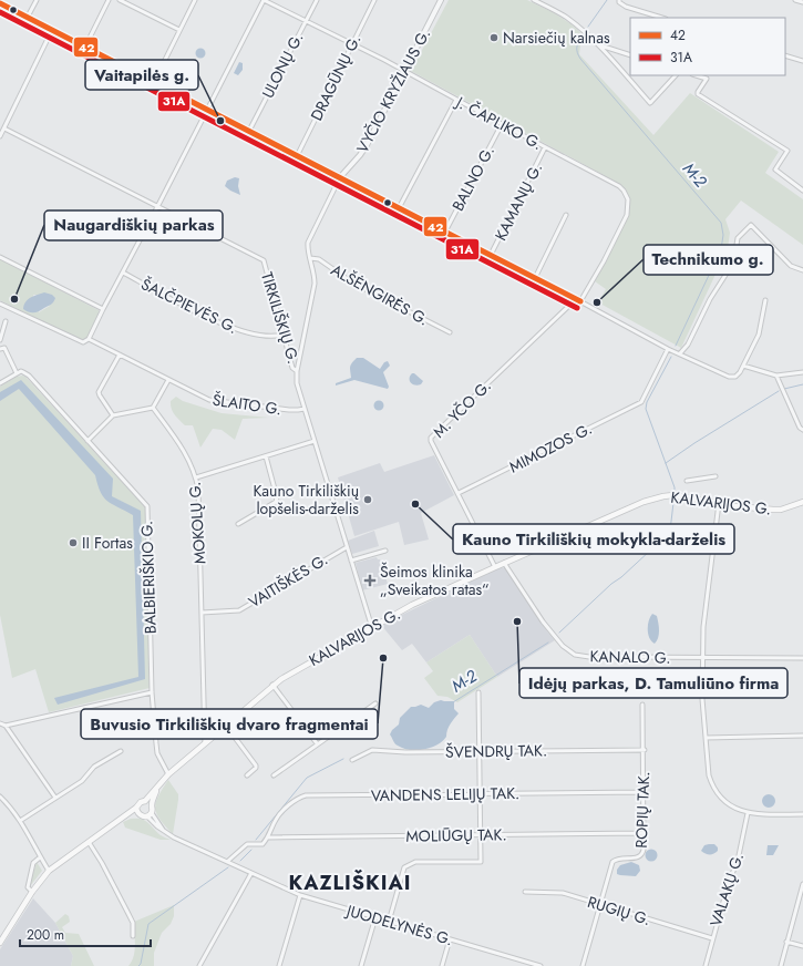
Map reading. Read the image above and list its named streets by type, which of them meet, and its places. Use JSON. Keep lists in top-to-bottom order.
{
  "streets": {
    "main road": ["KALVARIJOS G."],
    "street": [
      "ULONŲ G.",
      "DRAGŪNŲ G.",
      "VYČIO KRYŽIAUS G.",
      "J. ČAPLIKO G.",
      "BALNO G.",
      "KAMANŲ G.",
      "ALŠĖNGIRĖS G.",
      "ŠALČPIEVĖS G.",
      "TIRKILIŠKIŲ G.",
      "ŠLAITO G.",
      "M. YČO G.",
      "MIMOZOS G.",
      "MOKOLŲ G.",
      "BALBIERIŠKIO G.",
      "VAITIŠKĖS G.",
      "KANALO G.",
      "ŠVENDRŲ TAK.",
      "VANDENS LELIJŲ TAK.",
      "ROPIŲ TAK.",
      "MOLIŪGŲ TAK.",
      "VALAKŲ G.",
      "RUGIŲ G.",
      "JUODELYNĖS G."
    ]
  },
  "crossings": [
    ["ULONŲ G.", "J. ČAPLIKO G."],
    ["DRAGŪNŲ G.", "J. ČAPLIKO G."],
    ["VYČIO KRYŽIAUS G.", "J. ČAPLIKO G."],
    ["J. ČAPLIKO G.", "BALNO G."],
    ["J. ČAPLIKO G.", "KAMANŲ G."],
    ["J. ČAPLIKO G.", "M. YČO G."],
    ["ŠALČPIEVĖS G.", "TIRKILIŠKIŲ G."],
    ["TIRKILIŠKIŲ G.", "ŠLAITO G."],
    ["TIRKILIŠKIŲ G.", "KALVARIJOS G."],
    ["TIRKILIŠKIŲ G.", "VAITIŠKĖS G."],
    ["M. YČO G.", "MIMOZOS G."],
    ["M. YČO G.", "KALVARIJOS G."],
    ["KALVARIJOS G.", "MOKOLŲ G."],
    ["KALVARIJOS G.", "BALBIERIŠKIO G."],
    ["KALVARIJOS G.", "KANALO G."],
    ["KALVARIJOS G.", "JUODELYNĖS G."],
    ["MOKOLŲ G.", "VAITIŠKĖS G."],
    ["ŠVENDRŲ TAK.", "ROPIŲ TAK."],
    ["VANDENS LELIJŲ TAK.", "ROPIŲ TAK."],
    ["VANDENS LELIJŲ TAK.", "MOLIŪGŲ TAK."],
    ["ROPIŲ TAK.", "MOLIŪGŲ TAK."],
    ["ROPIŲ TAK.", "RUGIŲ G."],
    ["MOLIŪGŲ TAK.", "JUODELYNĖS G."],
    ["VALAKŲ G.", "RUGIŲ G."]
  ],
  "districts": ["KAZLIŠKIAI"],
  "water": ["M-2"],
  "places": {
    "other": [
      "Narsiečių kalnas",
      "Vaitapilės g.",
      "Naugardiškių parkas",
      "Technikumo g.",
      "Kauno Tirkiliškių lopšelis-darželis",
      "Kauno Tirkiliškių mokykla-darželis",
      "II Fortas",
      "Idėjų parkas, D. Tamuliūno firma",
      "Buvusio Tirkiliškių dvaro fragmentai"
    ],
    "health": ["Šeimos klinika „Sveikatos ratas“"]
  },
  "lines": ["transit line 42", "transit line 31A"],
  "legend": ["42", "31A"],
  "scale_bar": "200 m"
}
